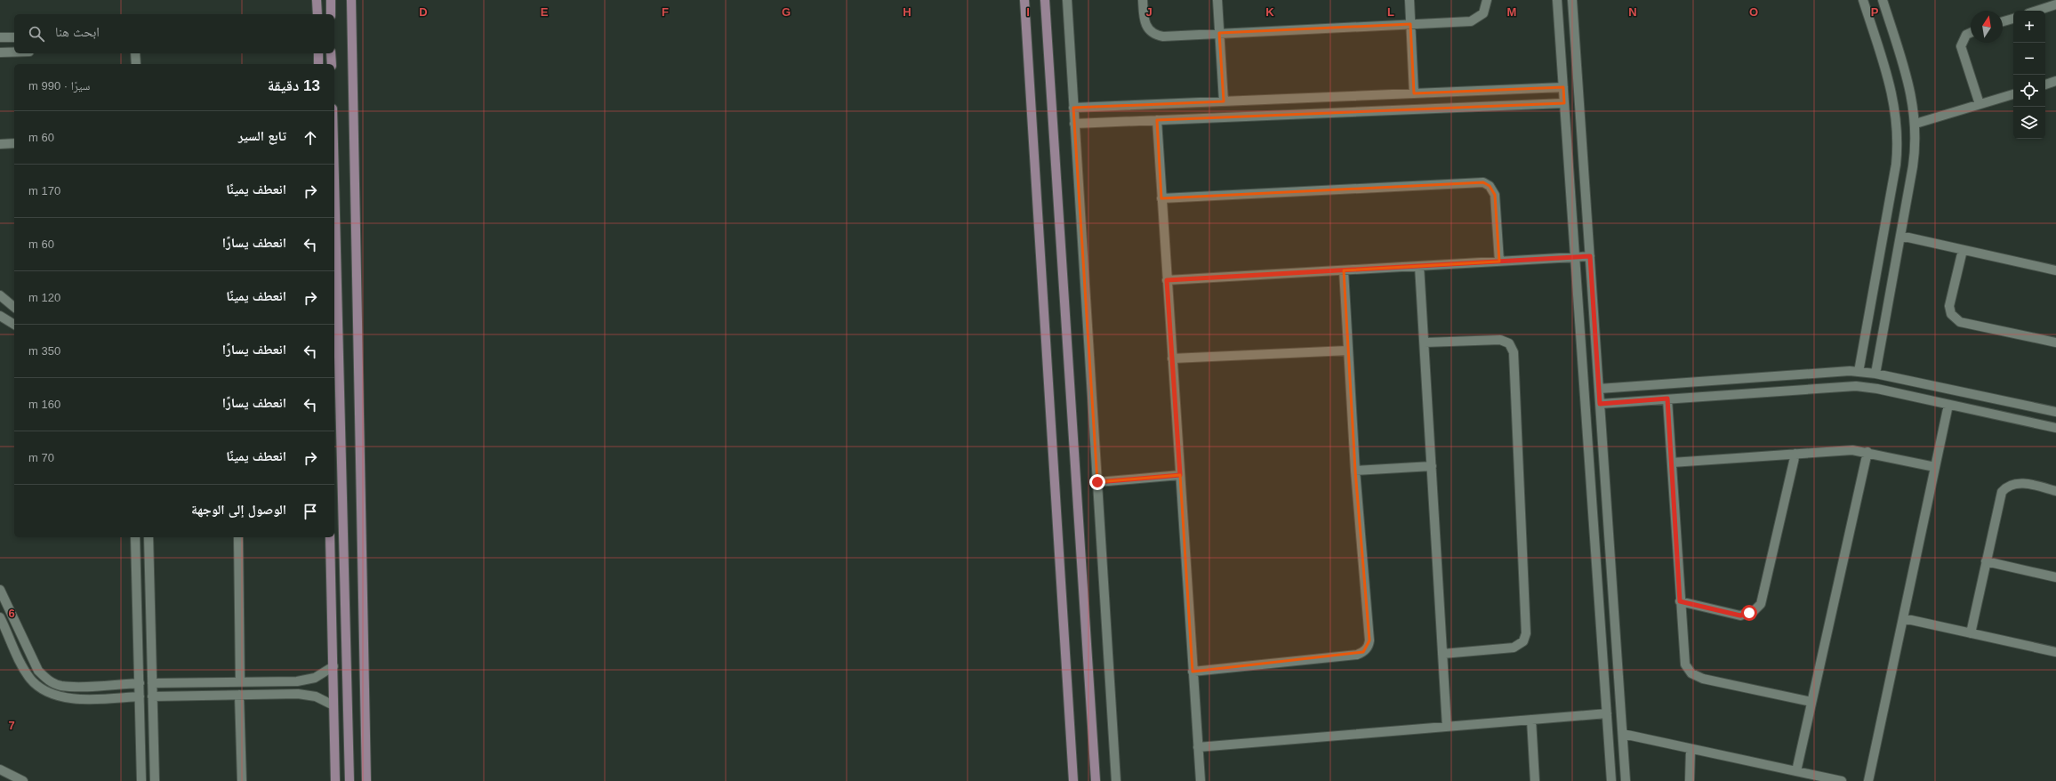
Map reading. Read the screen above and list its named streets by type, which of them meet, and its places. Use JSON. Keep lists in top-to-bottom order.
{
  "north": "top",
  "page": {
    "map_buttons": ["+", "−"],
    "search": "ابحث هنا",
    "heading": ["13 دقيقة", "سيرًا · 990 m"],
    "list": [
      ["تابع السير", "60 m"],
      ["انعطف يمينًا", "170 m"],
      ["انعطف يسارًا", "60 m"],
      ["انعطف يمينًا", "120 m"],
      ["انعطف يسارًا", "350 m"],
      ["انعطف يسارًا", "160 m"],
      ["انعطف يمينًا", "70 m"],
      "الوصول إلى الوجهة"
    ]
  },
  "grid": {
    "columns": [
      "D",
      "E",
      "F",
      "G",
      "H",
      "I",
      "J",
      "K",
      "L",
      "M",
      "N",
      "O",
      "P"
    ],
    "rows": ["6", "7"]
  }
}
